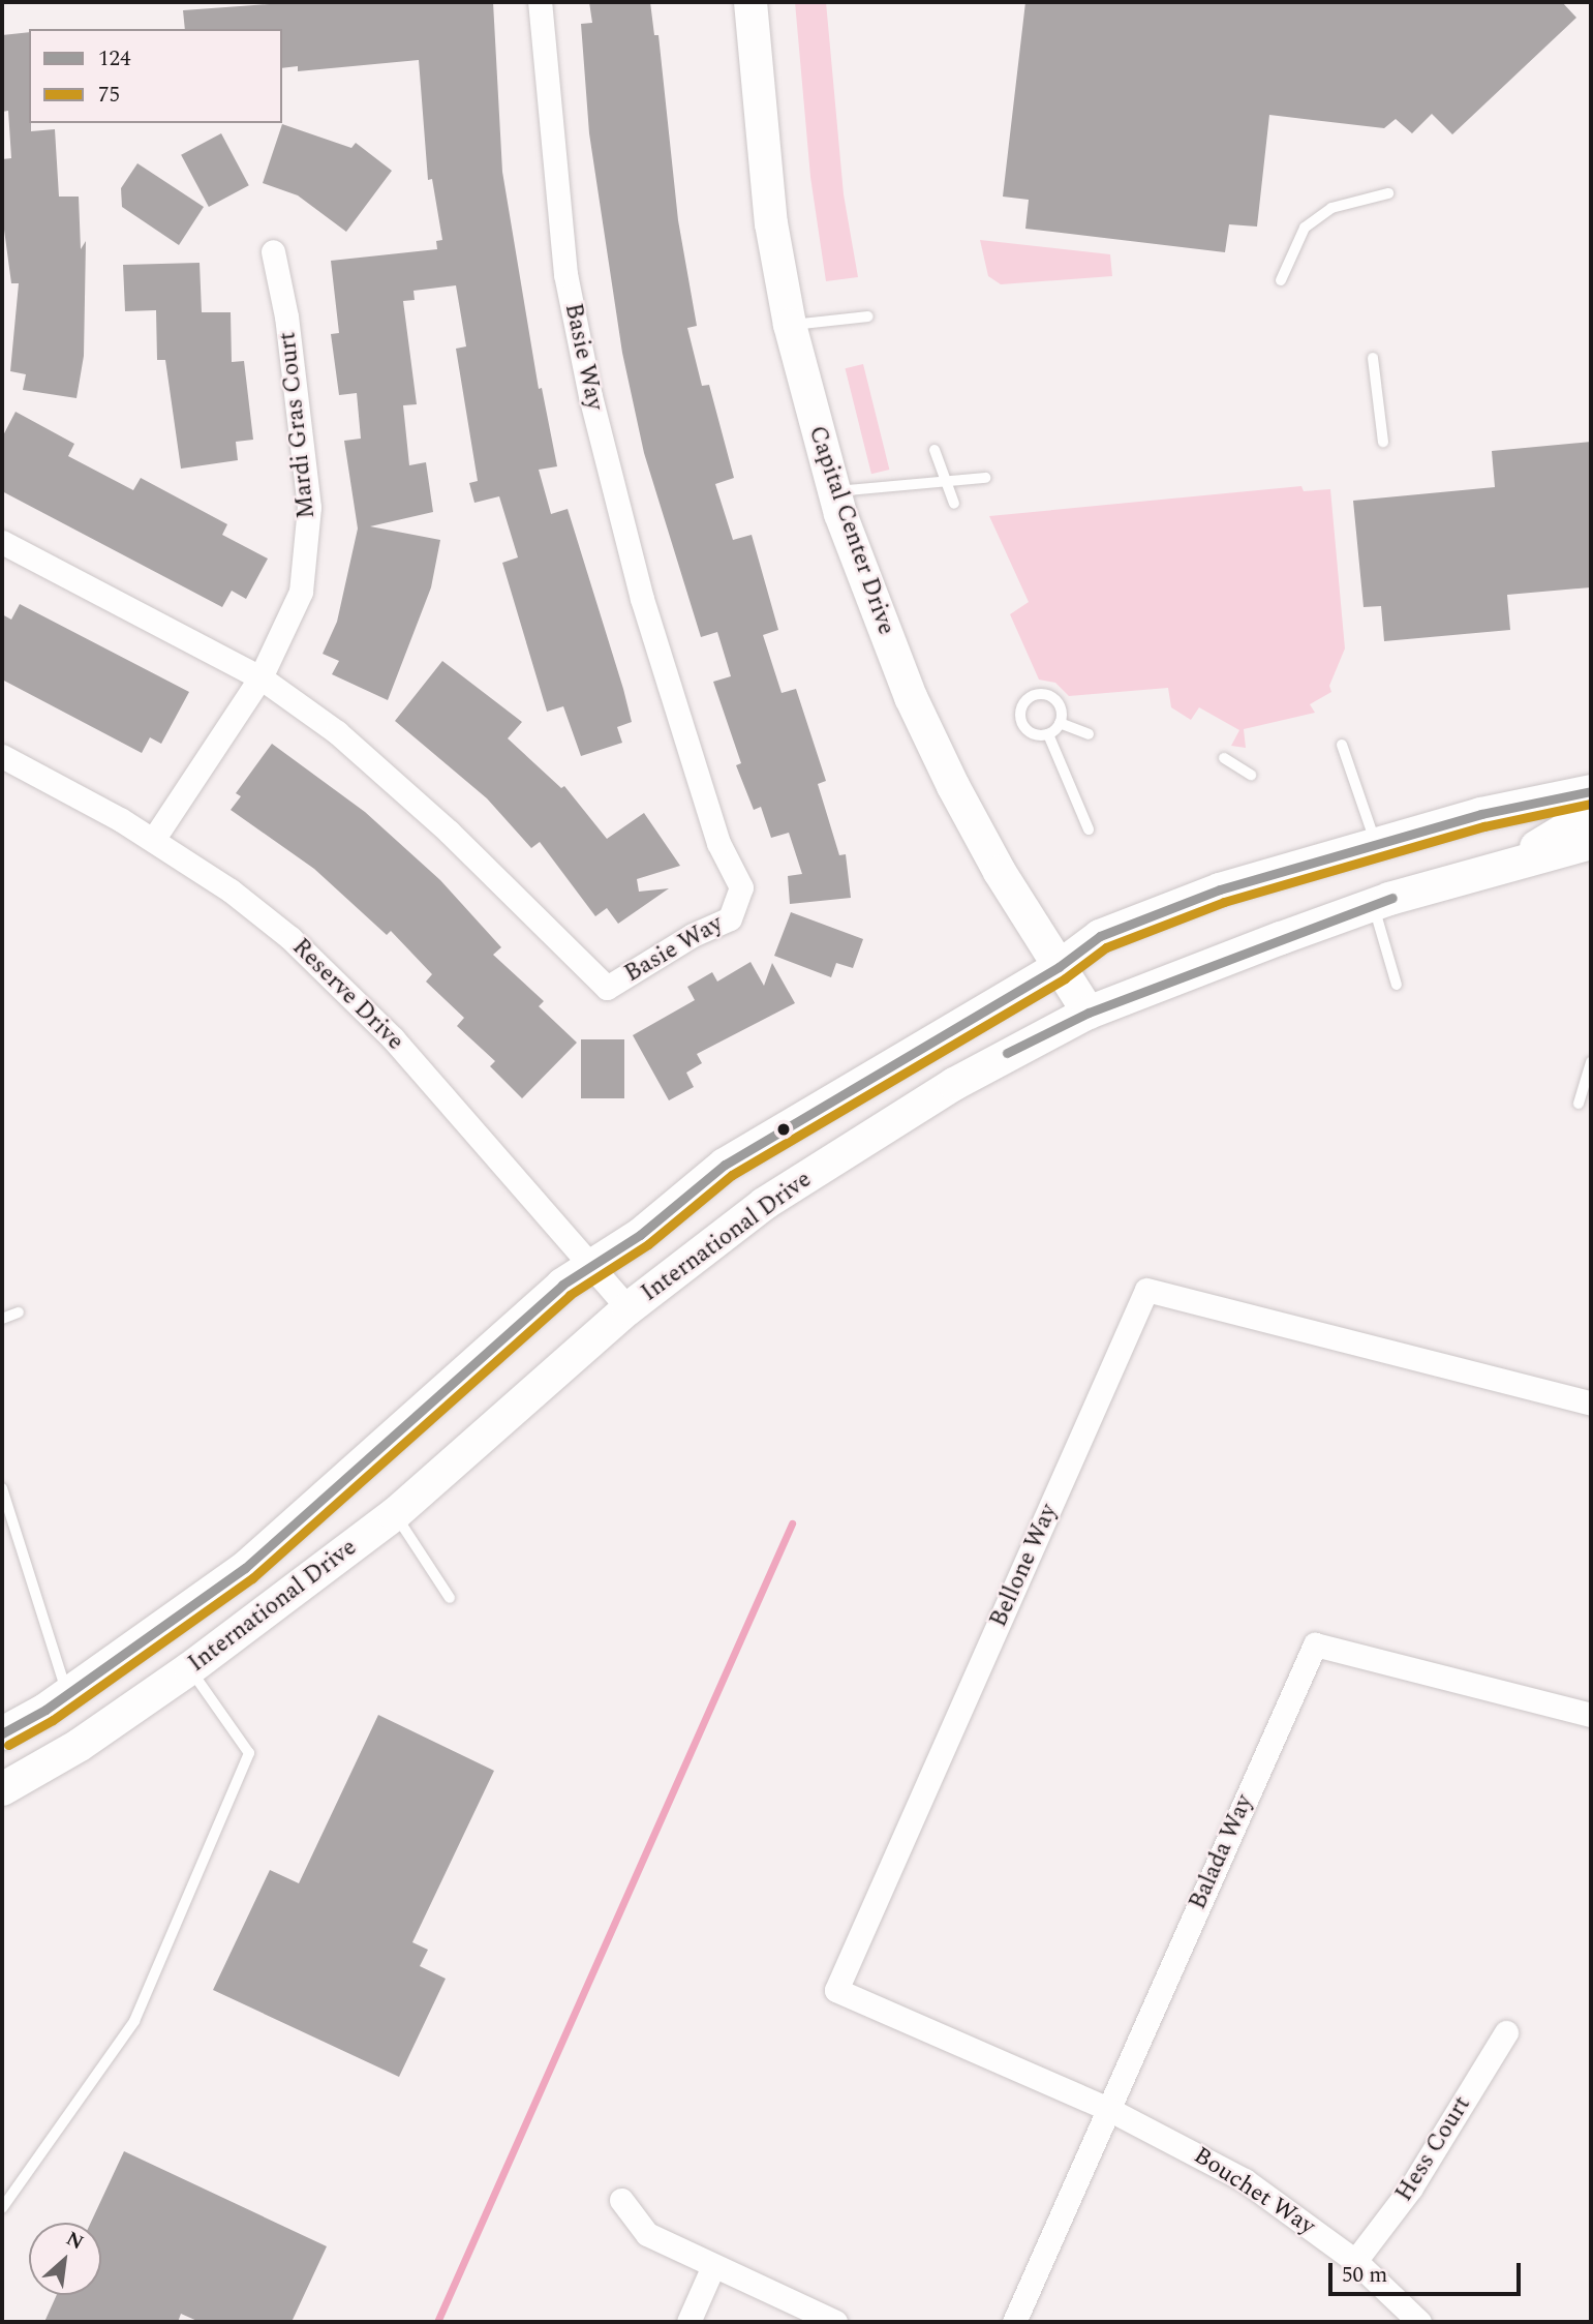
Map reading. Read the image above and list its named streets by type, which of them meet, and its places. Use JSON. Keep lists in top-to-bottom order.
{
  "streets": {
    "main road": ["Capital Center Drive", "International Drive"],
    "street": [
      "Basie Way",
      "Mardi Gras Court",
      "Reserve Drive",
      "Bellone Way",
      "Balada Way",
      "Hess Court",
      "Bouchet Way"
    ]
  },
  "crossings": [
    ["Basie Way", "Mardi Gras Court"],
    ["Mardi Gras Court", "Reserve Drive"],
    ["Capital Center Drive", "International Drive"],
    ["Reserve Drive", "International Drive"],
    ["Bellone Way", "Balada Way"],
    ["Bellone Way", "Bouchet Way"],
    ["Balada Way", "Bouchet Way"],
    ["Hess Court", "Bouchet Way"]
  ],
  "lines": ["transit line 124", "transit line 75"],
  "legend": ["124", "75"],
  "scale_bar": "50 m",
  "north": "top right"
}
